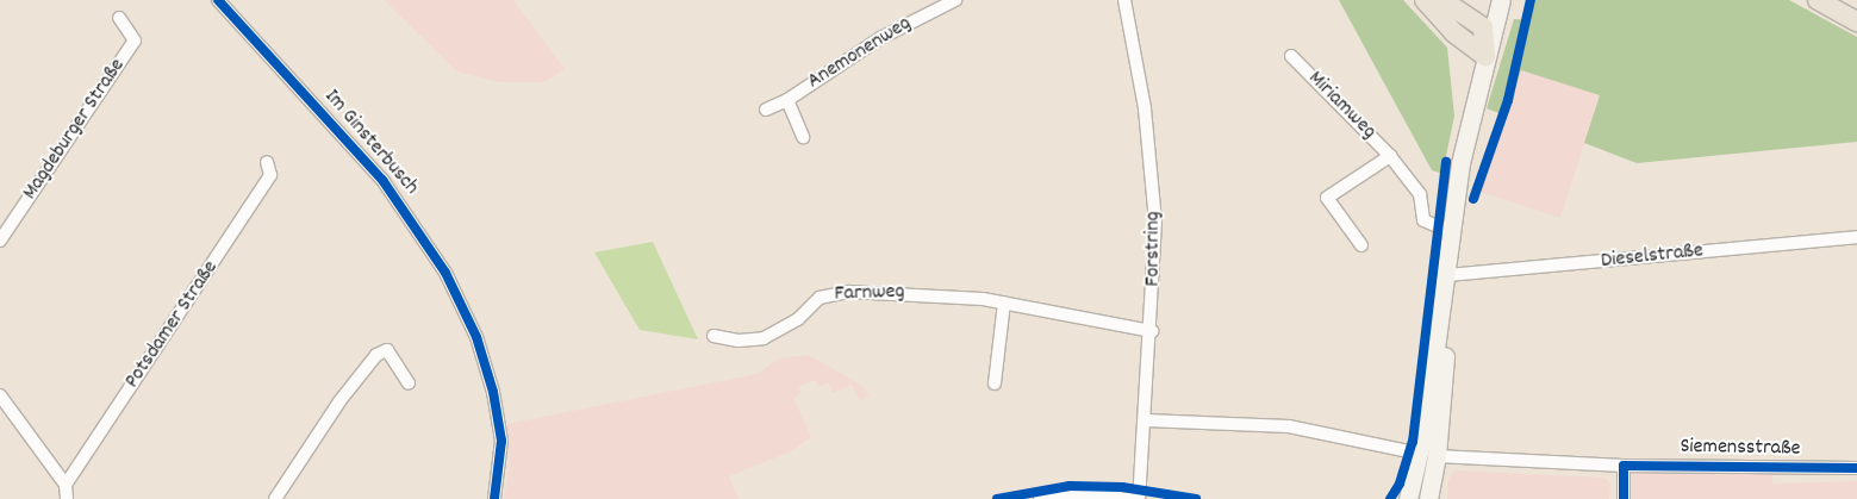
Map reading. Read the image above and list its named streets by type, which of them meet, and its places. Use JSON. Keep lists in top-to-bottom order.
{
  "streets": {
    "street": [
      "Anemonenweg",
      "Miriamweg",
      "Magdeburger Straße",
      "Im Ginsterbusch",
      "Forstring",
      "Dieselstraße",
      "Farnweg",
      "Potsdamer Straße",
      "Siemensstraße"
    ]
  },
  "crossings": [
    ["Forstring", "Farnweg"],
    ["Forstring", "Siemensstraße"]
  ]
}
